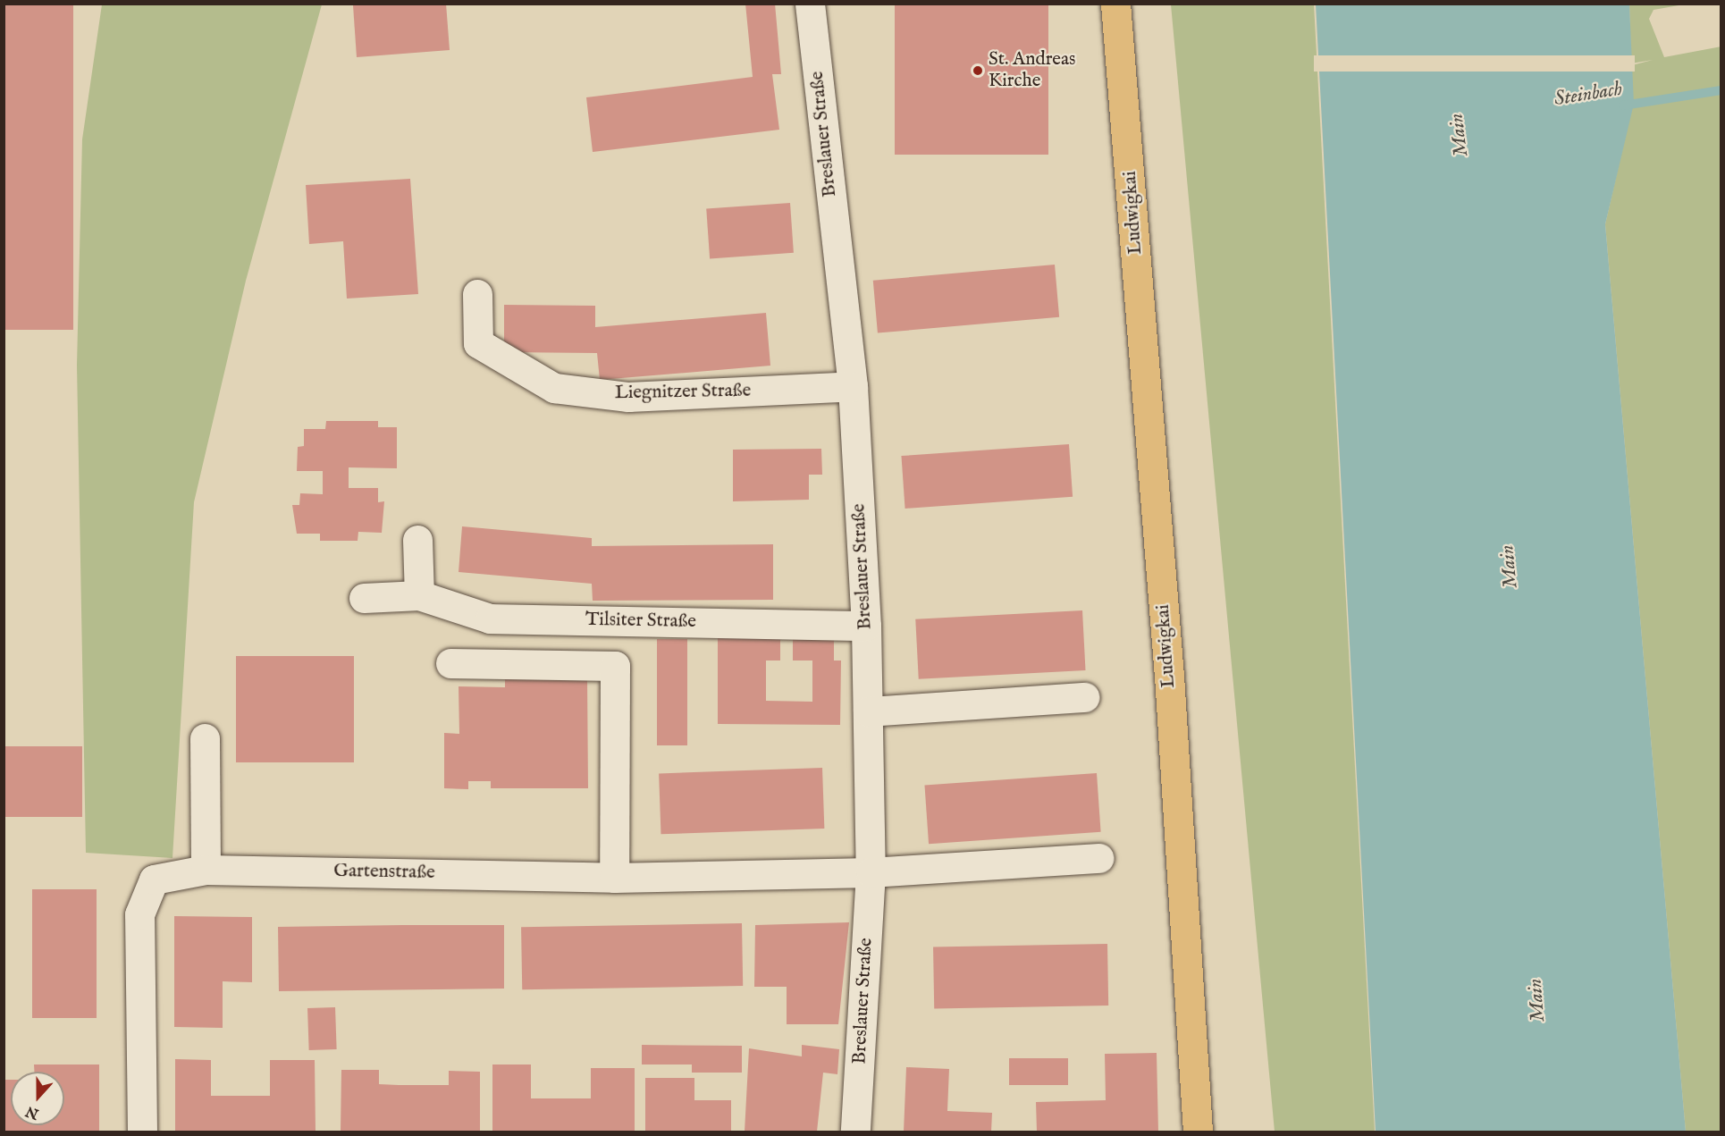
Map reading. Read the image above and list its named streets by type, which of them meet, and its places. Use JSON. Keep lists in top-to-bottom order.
{
  "streets": {
    "main road": ["Ludwigkai"],
    "street": [
      "Breslauer Straße",
      "Liegnitzer Straße",
      "Tilsiter Straße",
      "Gartenstraße"
    ]
  },
  "crossings": [
    ["Breslauer Straße", "Liegnitzer Straße"],
    ["Breslauer Straße", "Tilsiter Straße"],
    ["Breslauer Straße", "Gartenstraße"]
  ],
  "water": ["Steinbach", "Main"],
  "places": ["St. Andreas Kirche"],
  "north": "bottom"
}
